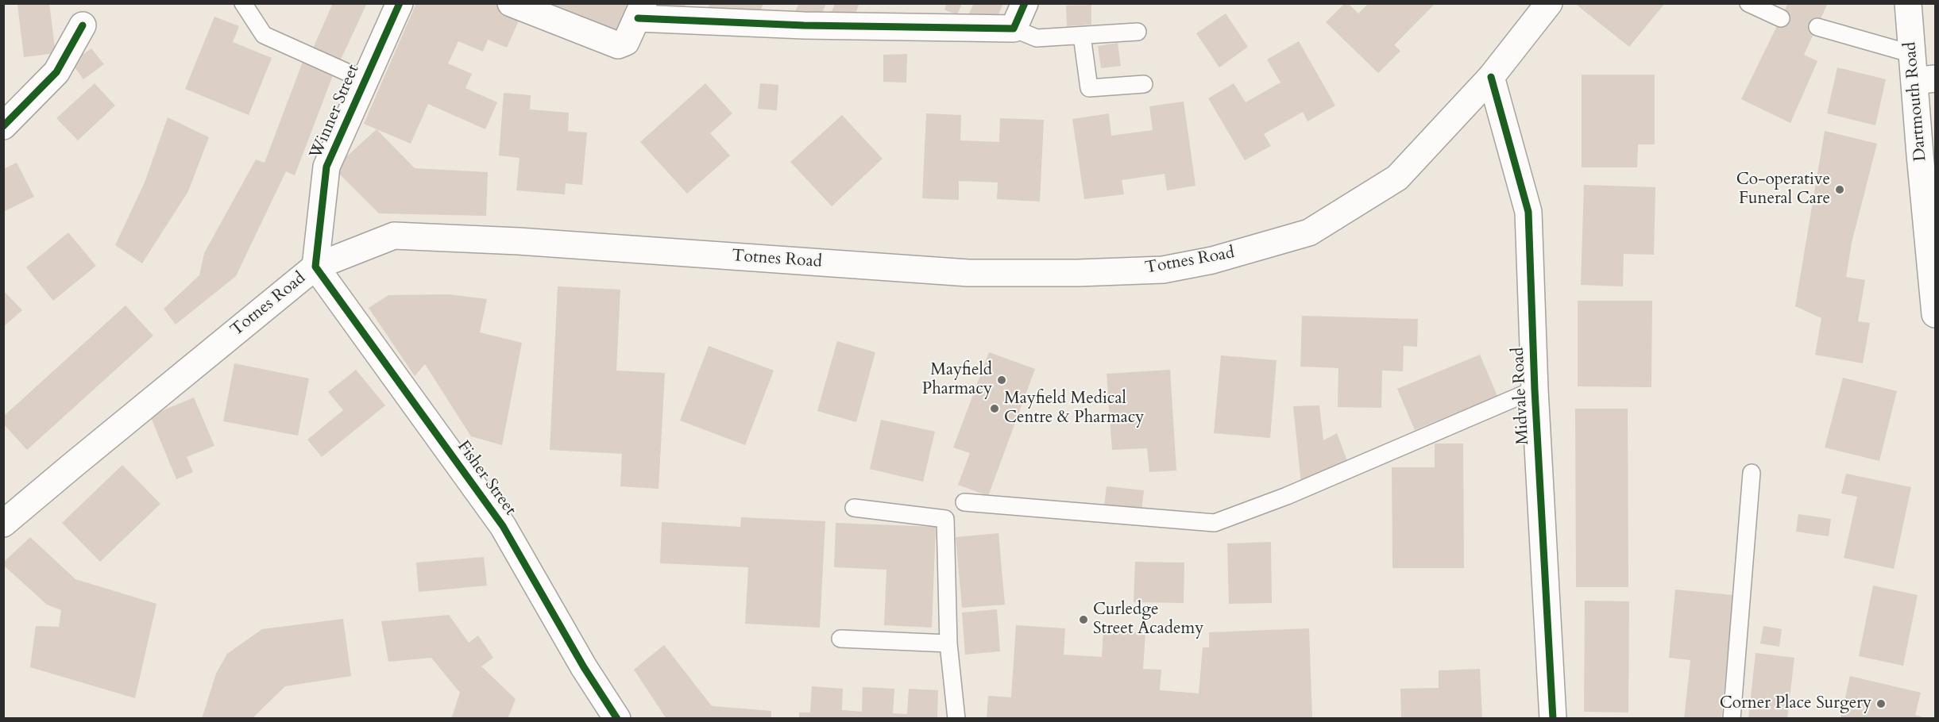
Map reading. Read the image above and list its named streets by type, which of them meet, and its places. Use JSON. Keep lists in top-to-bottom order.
{
  "streets": {
    "street": [
      "Dartmouth Road",
      "Winner Street",
      "Totnes Road",
      "Midvale Road",
      "Fisher Street"
    ]
  },
  "crossings": [
    ["Winner Street", "Totnes Road"],
    ["Winner Street", "Fisher Street"],
    ["Totnes Road", "Midvale Road"],
    ["Totnes Road", "Fisher Street"]
  ],
  "places": [
    "Co-operative Funeral Care",
    "Mayfield Pharmacy",
    "Mayfield Medical Centre & Pharmacy",
    "Curledge Street Academy",
    "Corner Place Surgery"
  ]
}
